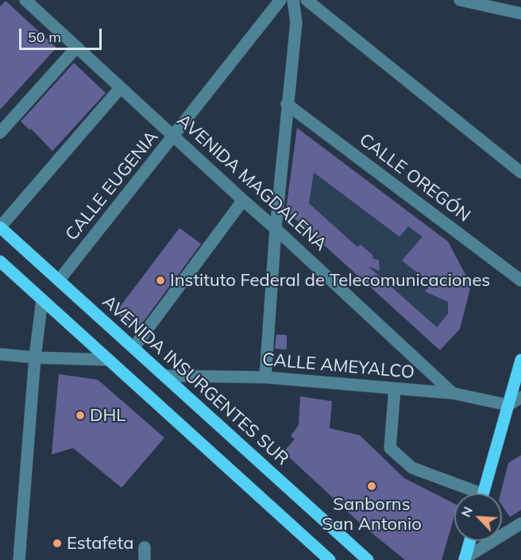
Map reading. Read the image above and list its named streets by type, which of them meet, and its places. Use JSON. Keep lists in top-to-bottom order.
{
  "streets": {
    "main road": ["AVENIDA INSURGENTES SUR"],
    "street": [
      "CALLE OREGÓN",
      "AVENIDA MAGDALENA",
      "CALLE EUGENIA",
      "CALLE AMEYALCO"
    ]
  },
  "crossings": [
    ["AVENIDA MAGDALENA", "CALLE EUGENIA"],
    ["AVENIDA MAGDALENA", "CALLE AMEYALCO"],
    ["CALLE EUGENIA", "AVENIDA INSURGENTES SUR"],
    ["CALLE AMEYALCO", "AVENIDA INSURGENTES SUR"]
  ],
  "places": [
    "Instituto Federal de Telecomunicaciones",
    "DHL",
    "Sanborns San Antonio",
    "Estafeta"
  ],
  "scale_bar": "50 m",
  "north": "top left"
}
